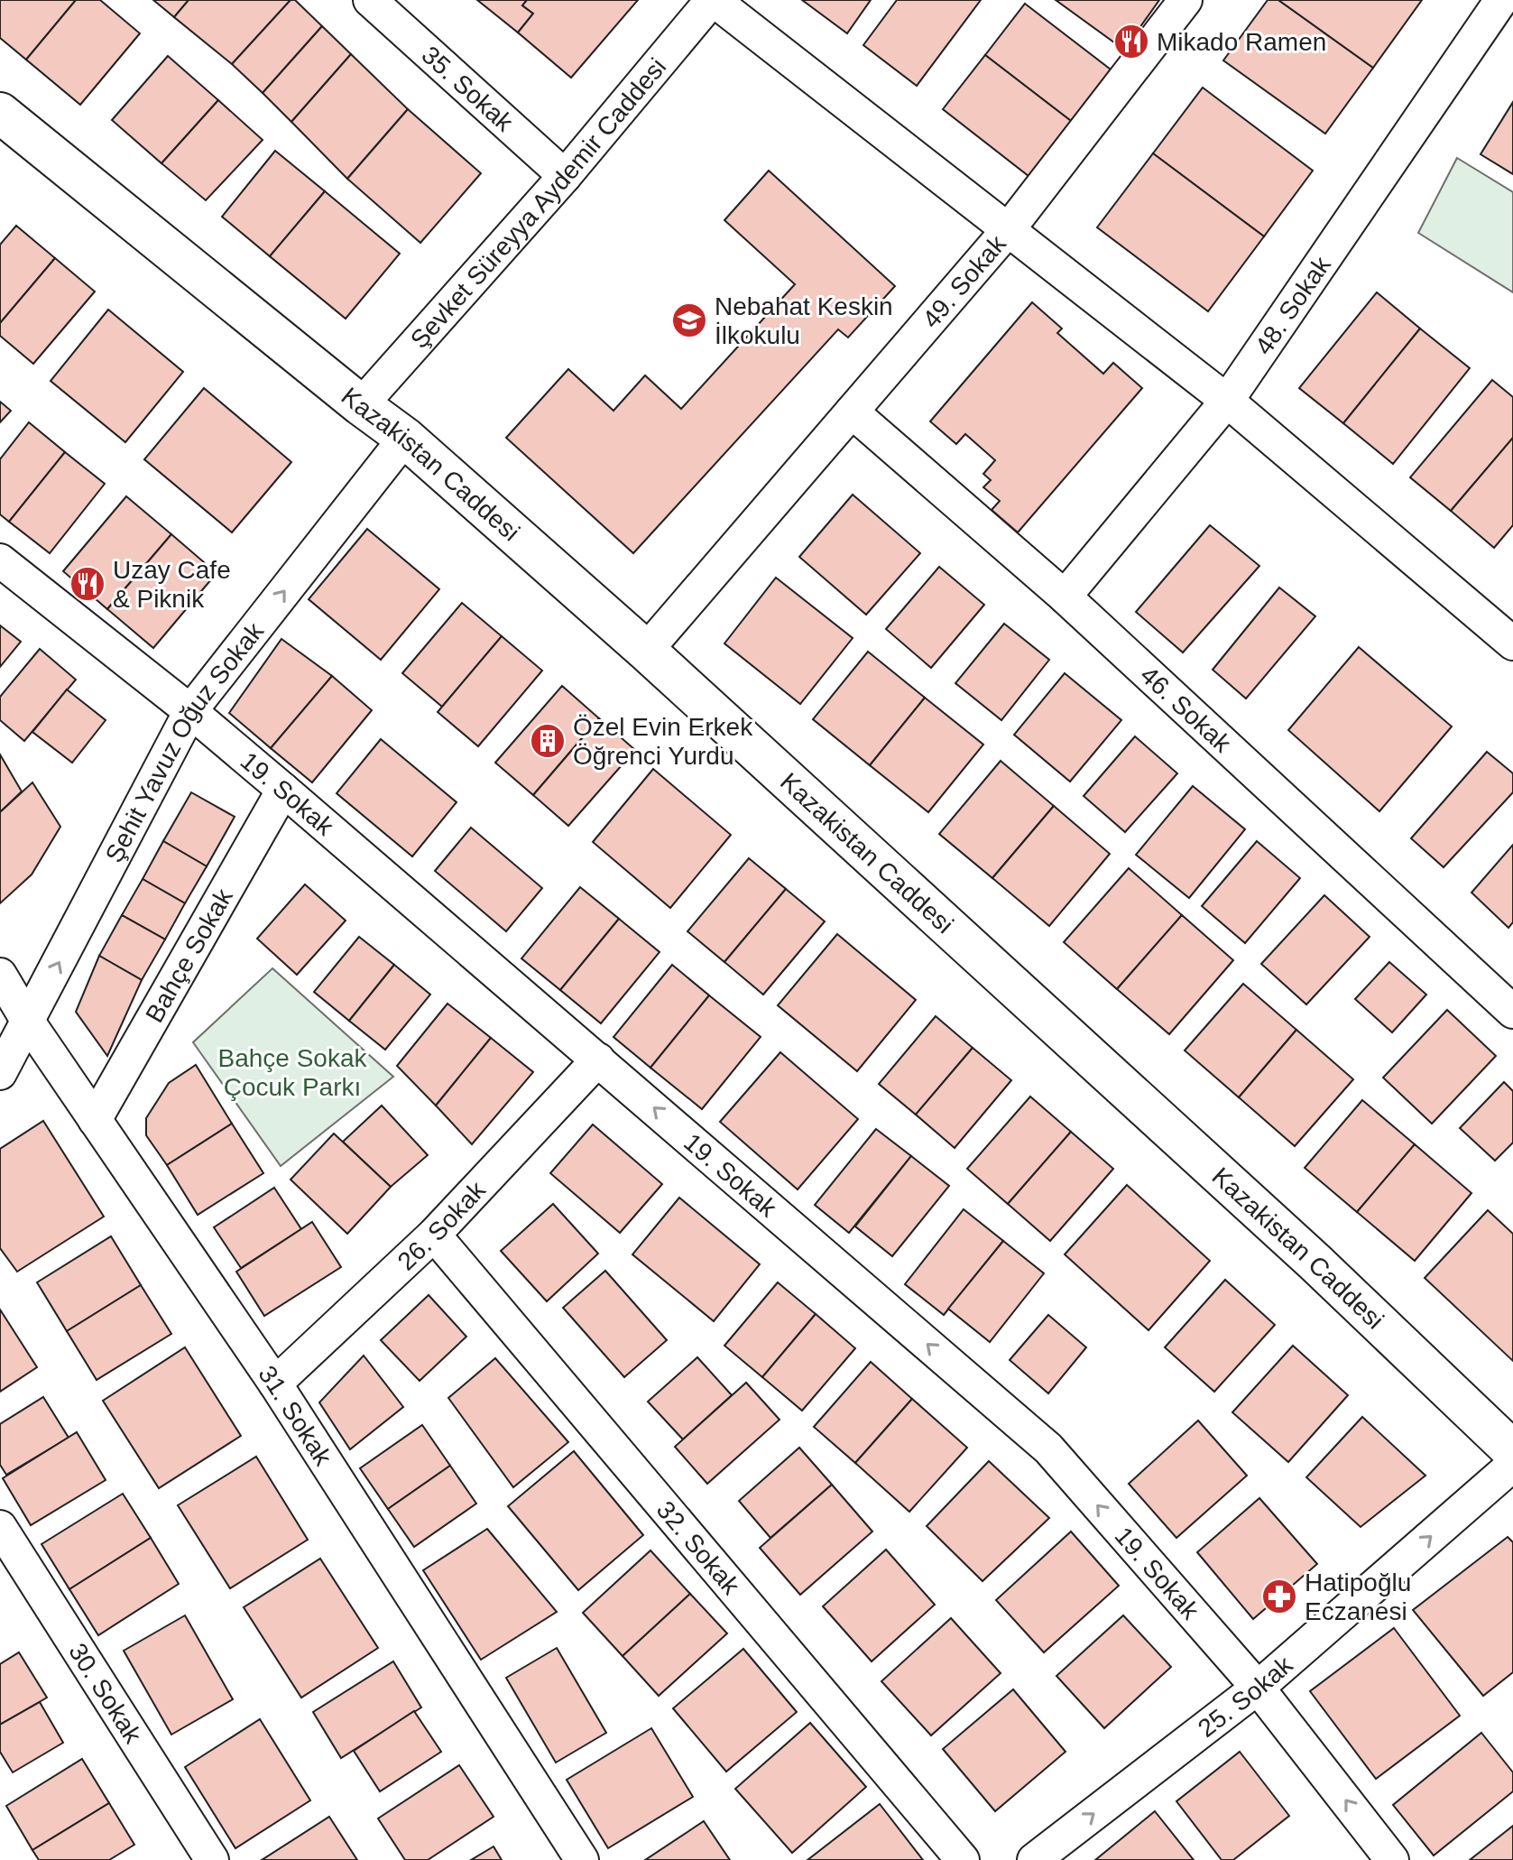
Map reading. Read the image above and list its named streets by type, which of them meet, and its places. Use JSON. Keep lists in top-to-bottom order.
{
  "streets": {
    "main road": ["Kazakistan Caddesi"],
    "street": [
      "35. Sokak",
      "Şevket Süreyya Aydemir Caddesi",
      "49. Sokak",
      "48. Sokak",
      "46. Sokak",
      "Şehit Yavuz Oğuz Sokak",
      "19. Sokak",
      "Bahçe Sokak",
      "26. Sokak",
      "31. Sokak",
      "32. Sokak",
      "30. Sokak",
      "25. Sokak"
    ]
  },
  "crossings": [
    ["35. Sokak", "Şevket Süreyya Aydemir Caddesi"],
    ["Şevket Süreyya Aydemir Caddesi", "Kazakistan Caddesi"],
    ["49. Sokak", "Kazakistan Caddesi"],
    ["49. Sokak", "46. Sokak"],
    ["48. Sokak", "46. Sokak"],
    ["Kazakistan Caddesi", "Şehit Yavuz Oğuz Sokak"],
    ["Şehit Yavuz Oğuz Sokak", "19. Sokak"],
    ["Şehit Yavuz Oğuz Sokak", "31. Sokak"],
    ["19. Sokak", "Bahçe Sokak"],
    ["19. Sokak", "26. Sokak"],
    ["19. Sokak", "25. Sokak"],
    ["Bahçe Sokak", "31. Sokak"],
    ["26. Sokak", "31. Sokak"],
    ["26. Sokak", "32. Sokak"]
  ],
  "one_way": ["Şehit Yavuz Oğuz Sokak", "19. Sokak", "25. Sokak"],
  "parks": ["Bahçe Sokak Çocuk Parkı"],
  "places": {
    "restaurant": ["Mikado Ramen", "Uzay Cafe & Piknik"],
    "school or university": ["Nebahat Keskin İlkokulu"],
    "building": ["Özel Evin Erkek Öğrenci Yurdu"],
    "pharmacy": ["Hatipoğlu Eczanesi"]
  }
}
